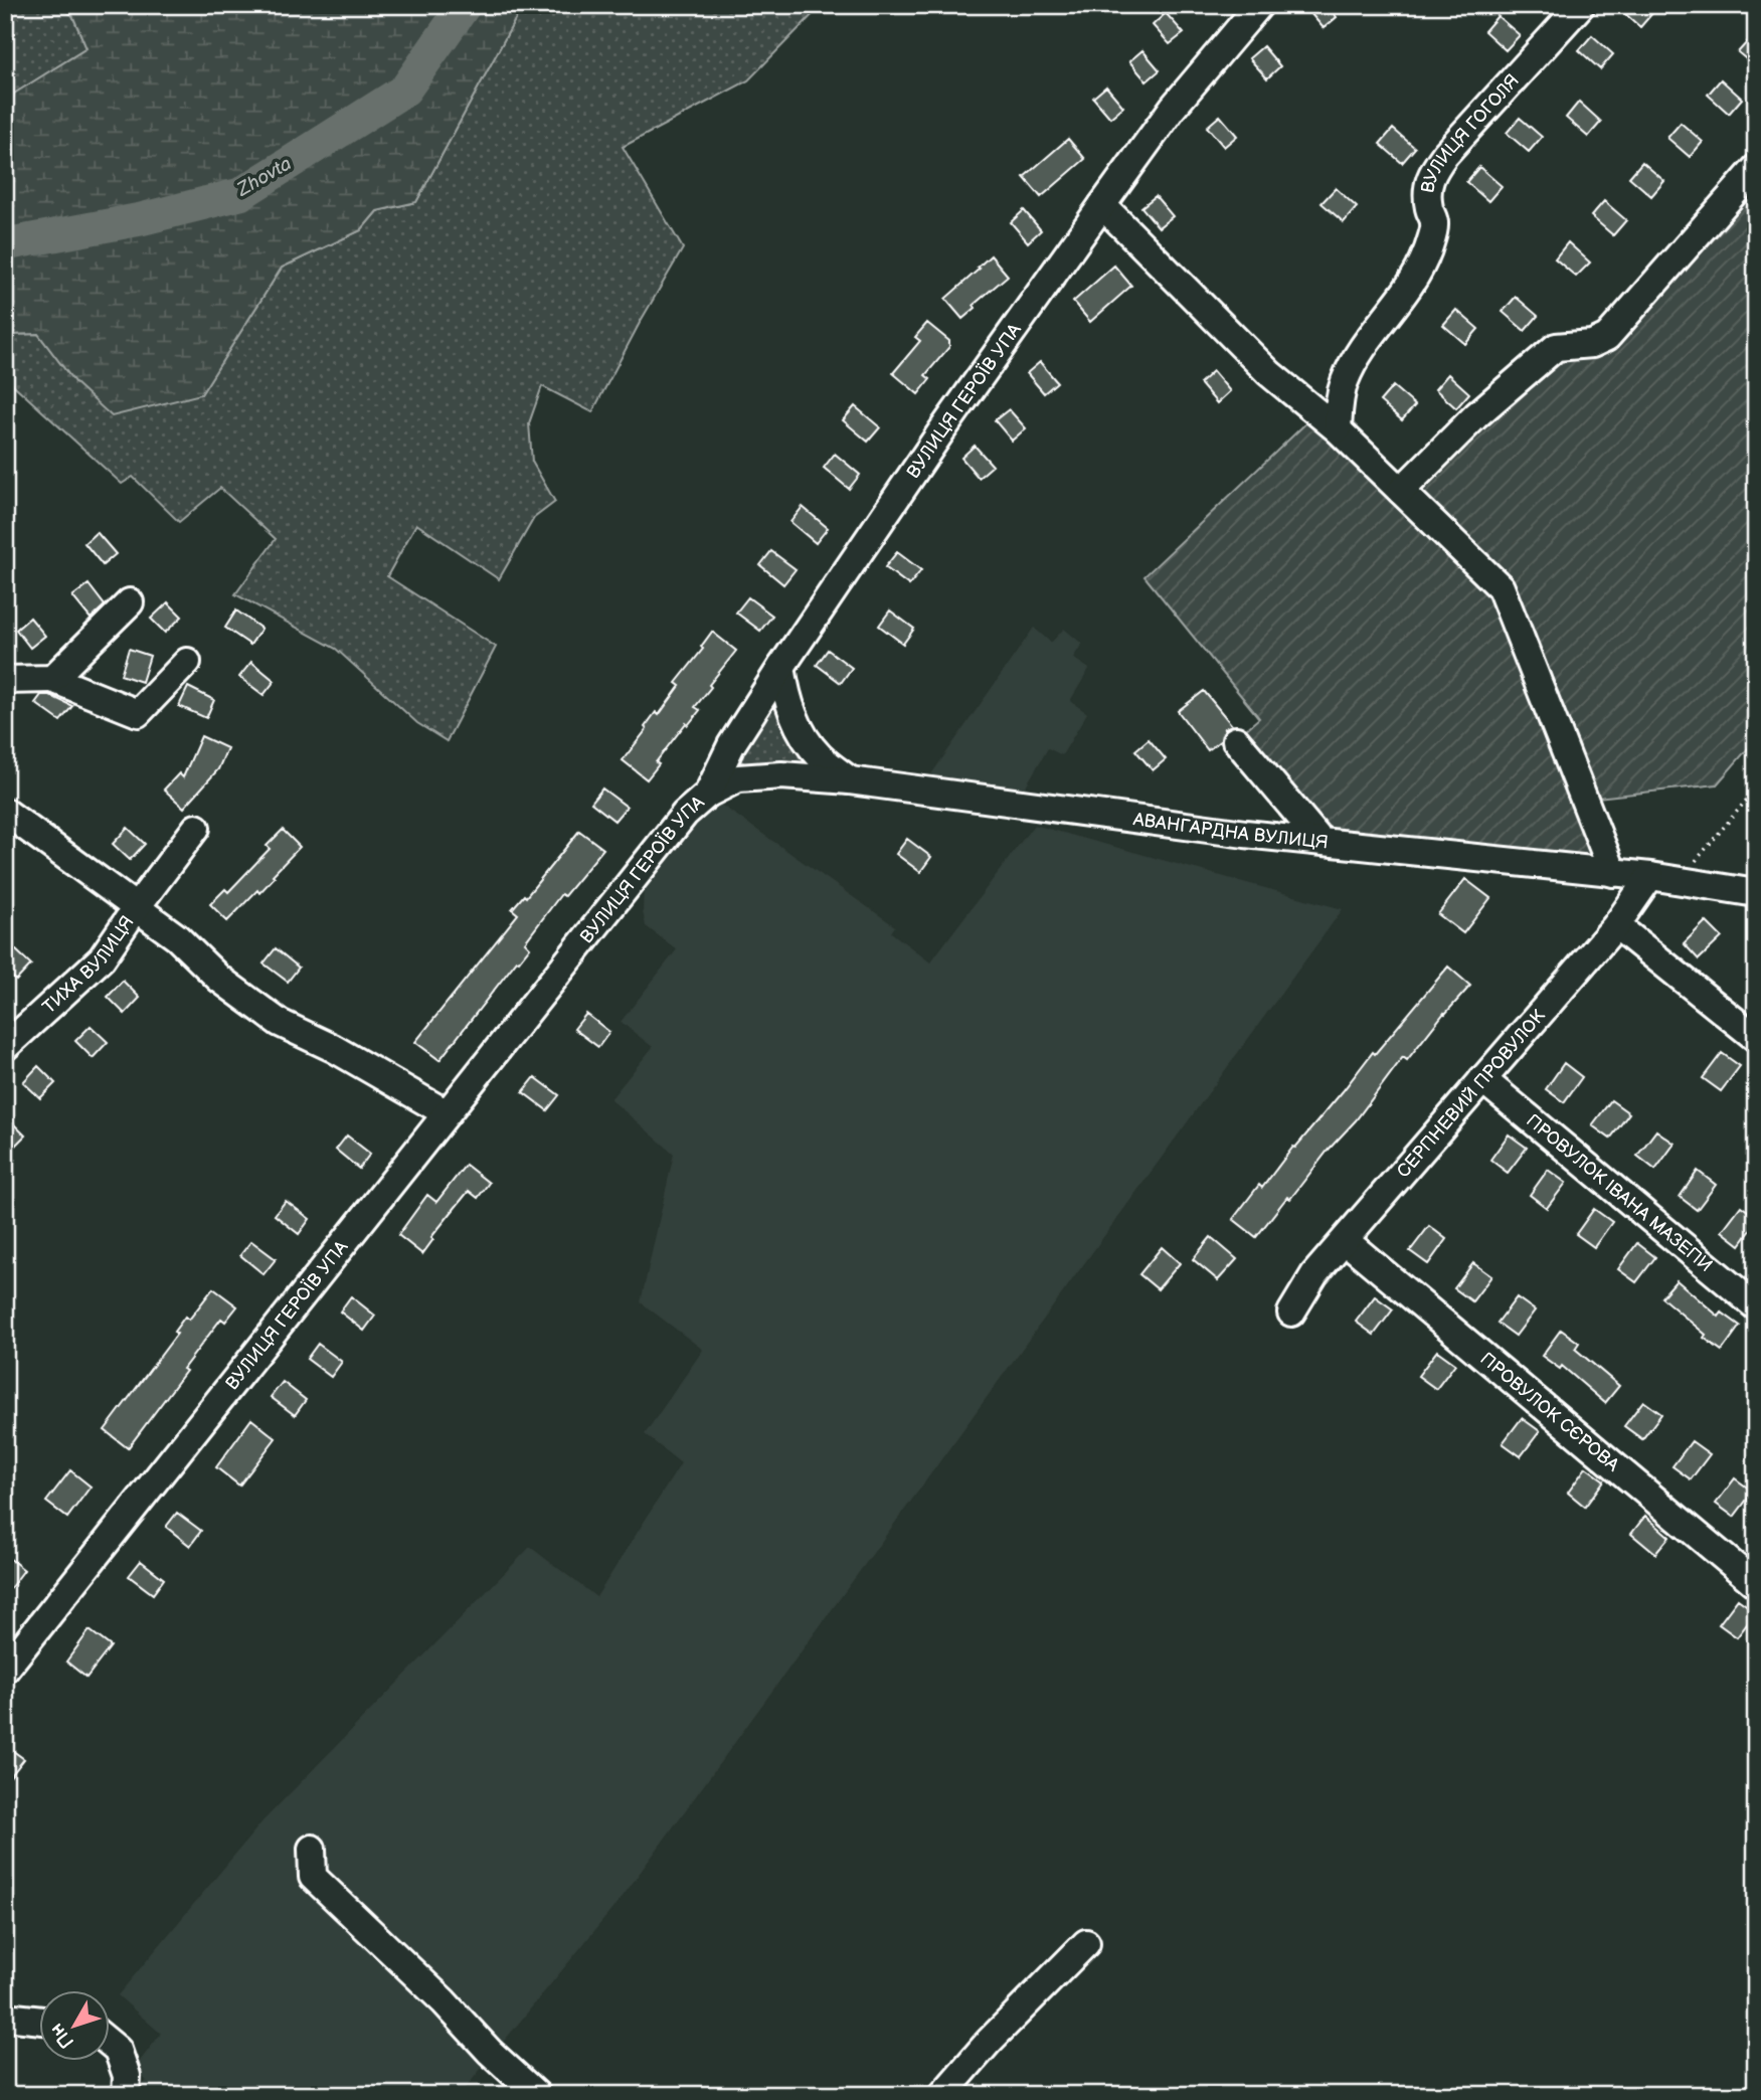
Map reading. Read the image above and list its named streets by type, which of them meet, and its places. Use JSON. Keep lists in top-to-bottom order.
{
  "streets": {
    "street": [
      "ВУЛИЦЯ ГОГОЛЯ",
      "ВУЛИЦЯ ГЕРОЇВ УПА",
      "АВАНГАРДНА ВУЛИЦЯ",
      "ТИХА ВУЛИЦЯ",
      "СЕРПНЕВИЙ ПРОВУЛОК",
      "ПРОВУЛОК ІВАНА МАЗЕПИ",
      "ПРОВУЛОК СЄРОВА"
    ]
  },
  "crossings": [
    ["ВУЛИЦЯ ГЕРОЇВ УПА", "АВАНГАРДНА ВУЛИЦЯ"],
    ["АВАНГАРДНА ВУЛИЦЯ", "СЕРПНЕВИЙ ПРОВУЛОК"],
    ["СЕРПНЕВИЙ ПРОВУЛОК", "ПРОВУЛОК ІВАНА МАЗЕПИ"],
    ["СЕРПНЕВИЙ ПРОВУЛОК", "ПРОВУЛОК СЄРОВА"]
  ],
  "water": ["Zhovta"],
  "north": "bottom left"
}
